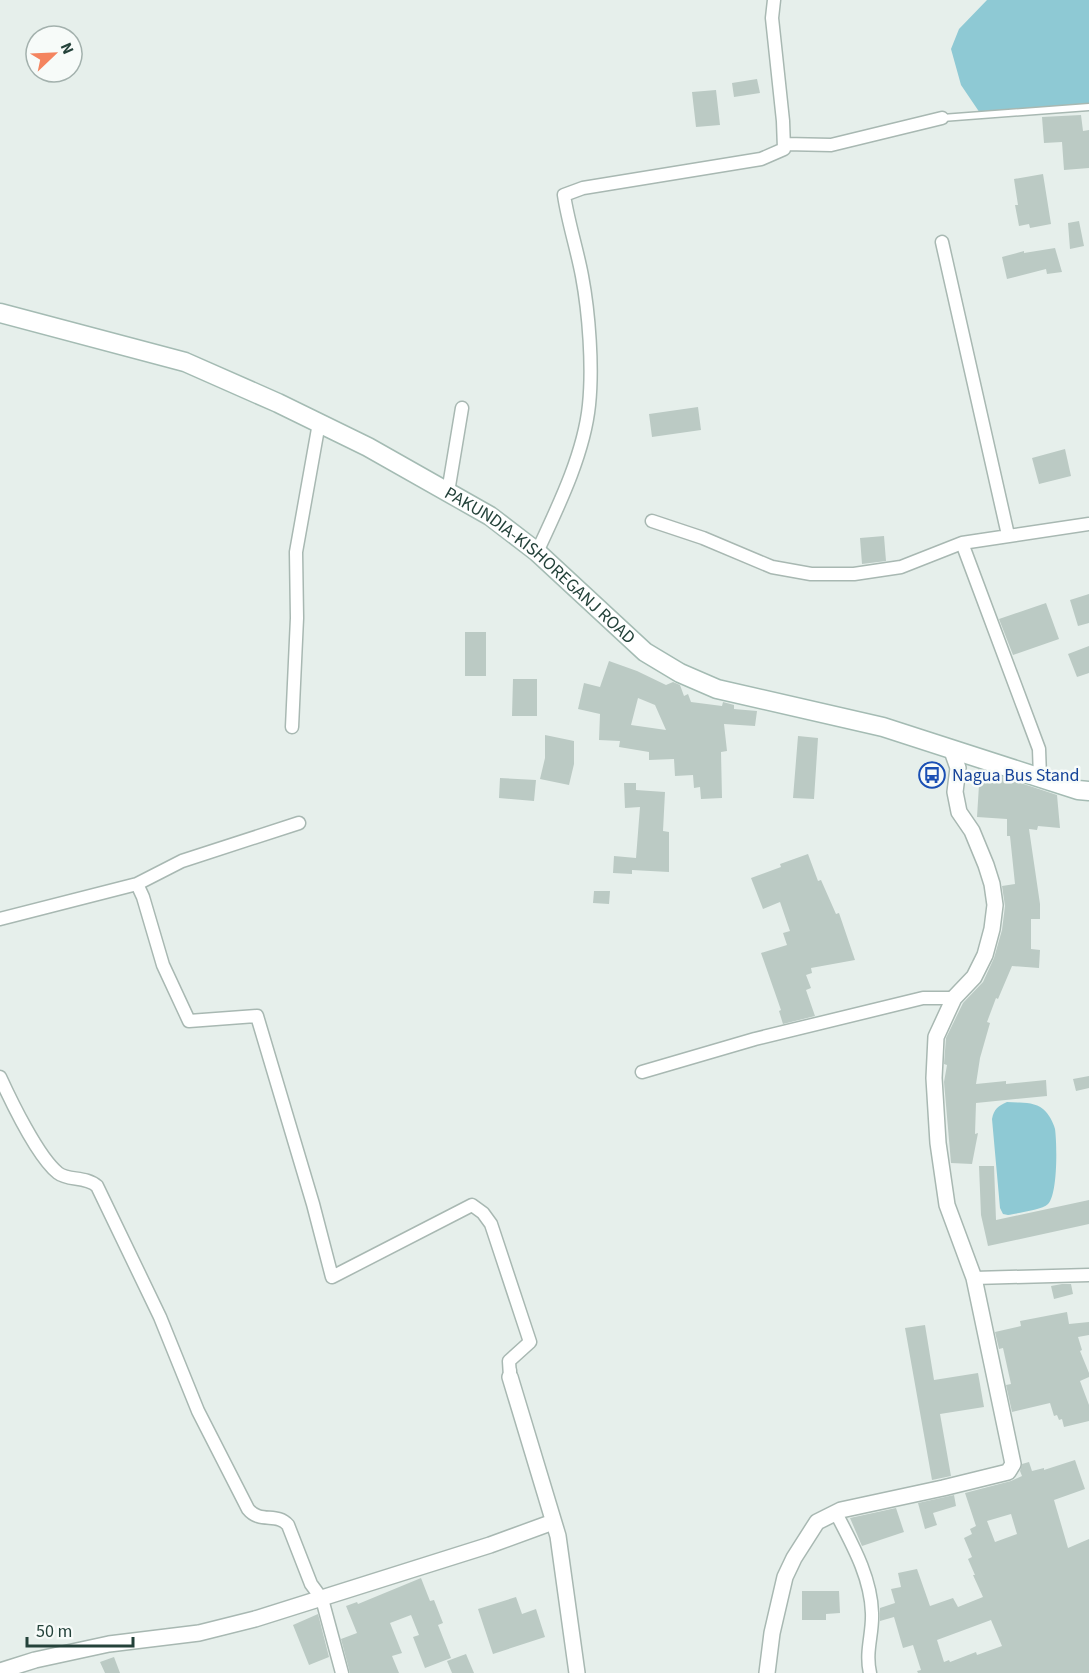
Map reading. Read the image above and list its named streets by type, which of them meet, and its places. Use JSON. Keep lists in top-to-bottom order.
{
  "streets": {
    "main road": ["PAKUNDIA-KISHOREGANJ ROAD"]
  },
  "places": {
    "bus stop": ["Nagua Bus Stand"]
  },
  "scale_bar": "50 m",
  "north": "top right"
}
